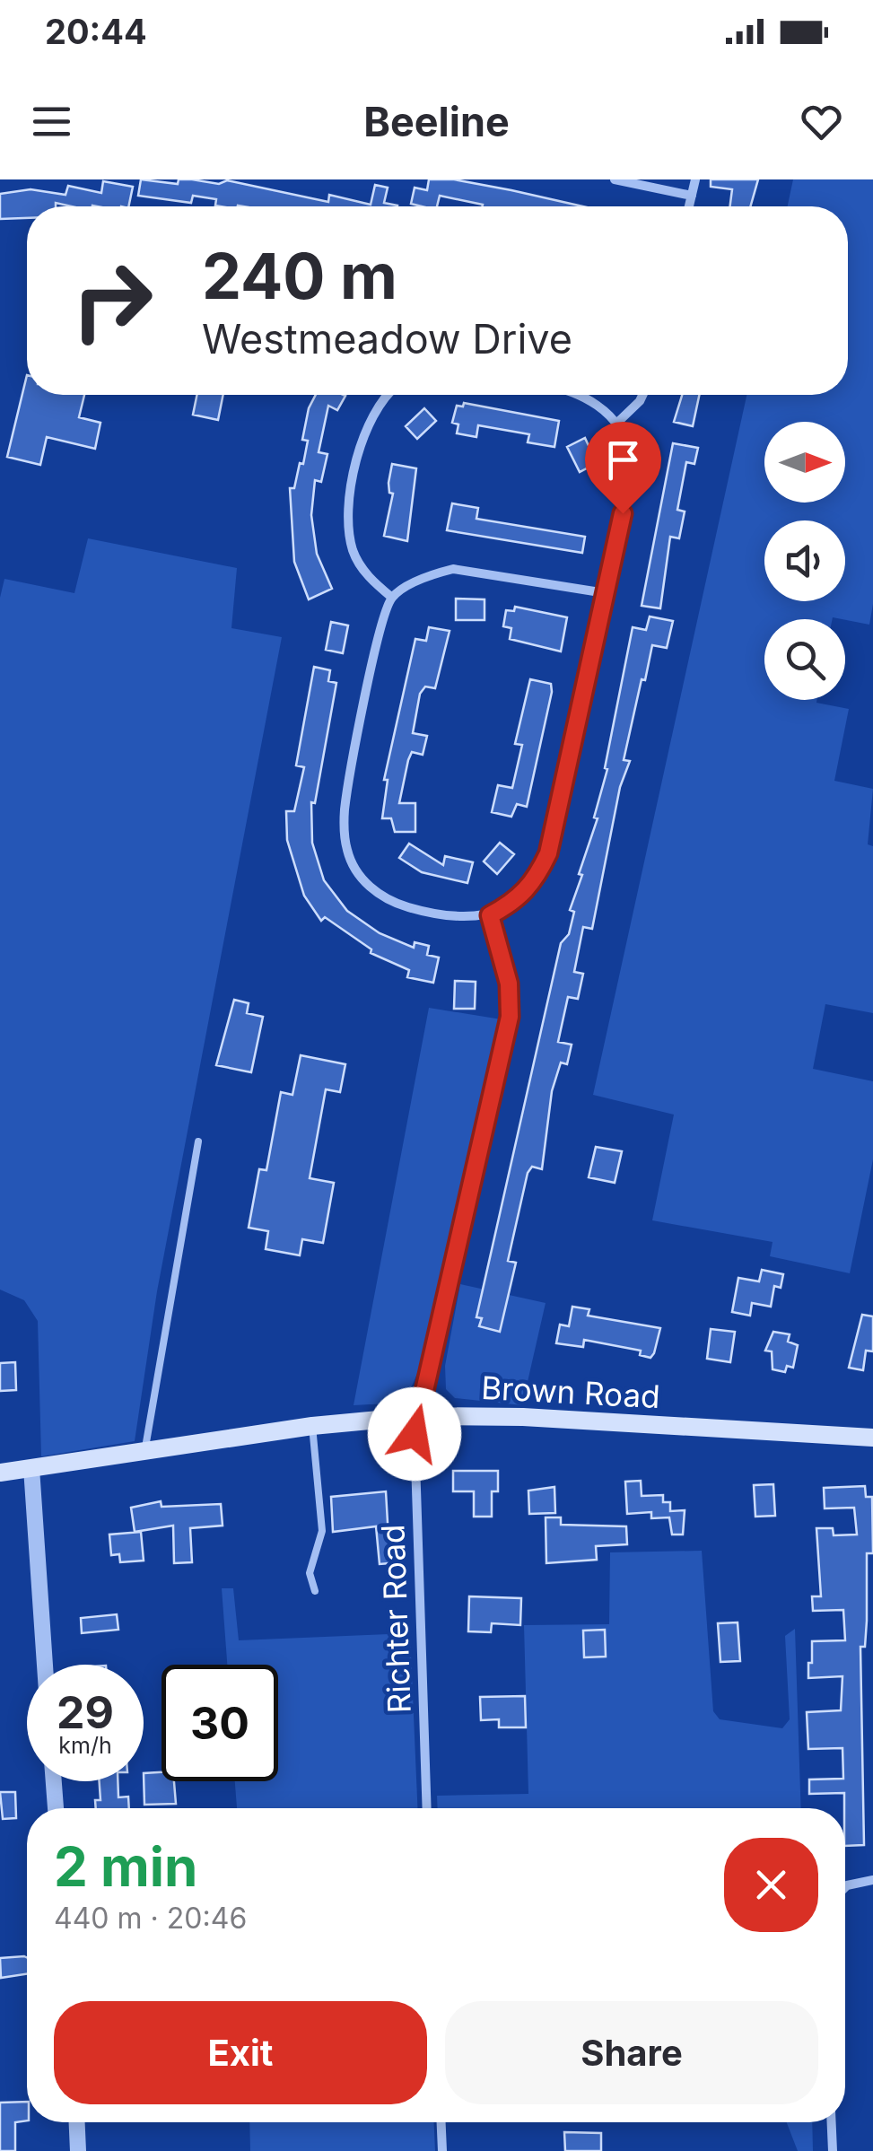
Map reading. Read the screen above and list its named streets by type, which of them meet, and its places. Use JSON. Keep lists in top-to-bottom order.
{
  "streets": {
    "main road": ["Brown Road"],
    "street": ["Richter Road"]
  },
  "crossings": [
    ["Brown Road", "Richter Road"]
  ],
  "north": "right",
  "page": {
    "status": "20:44",
    "header": "Beeline",
    "turn": ["240 m", "Westmeadow Drive"],
    "speed": "29 km/h",
    "limit": "30",
    "heading": ["2 min", "440 m · 20:46"],
    "buttons": ["Exit", "Share"]
  }
}
